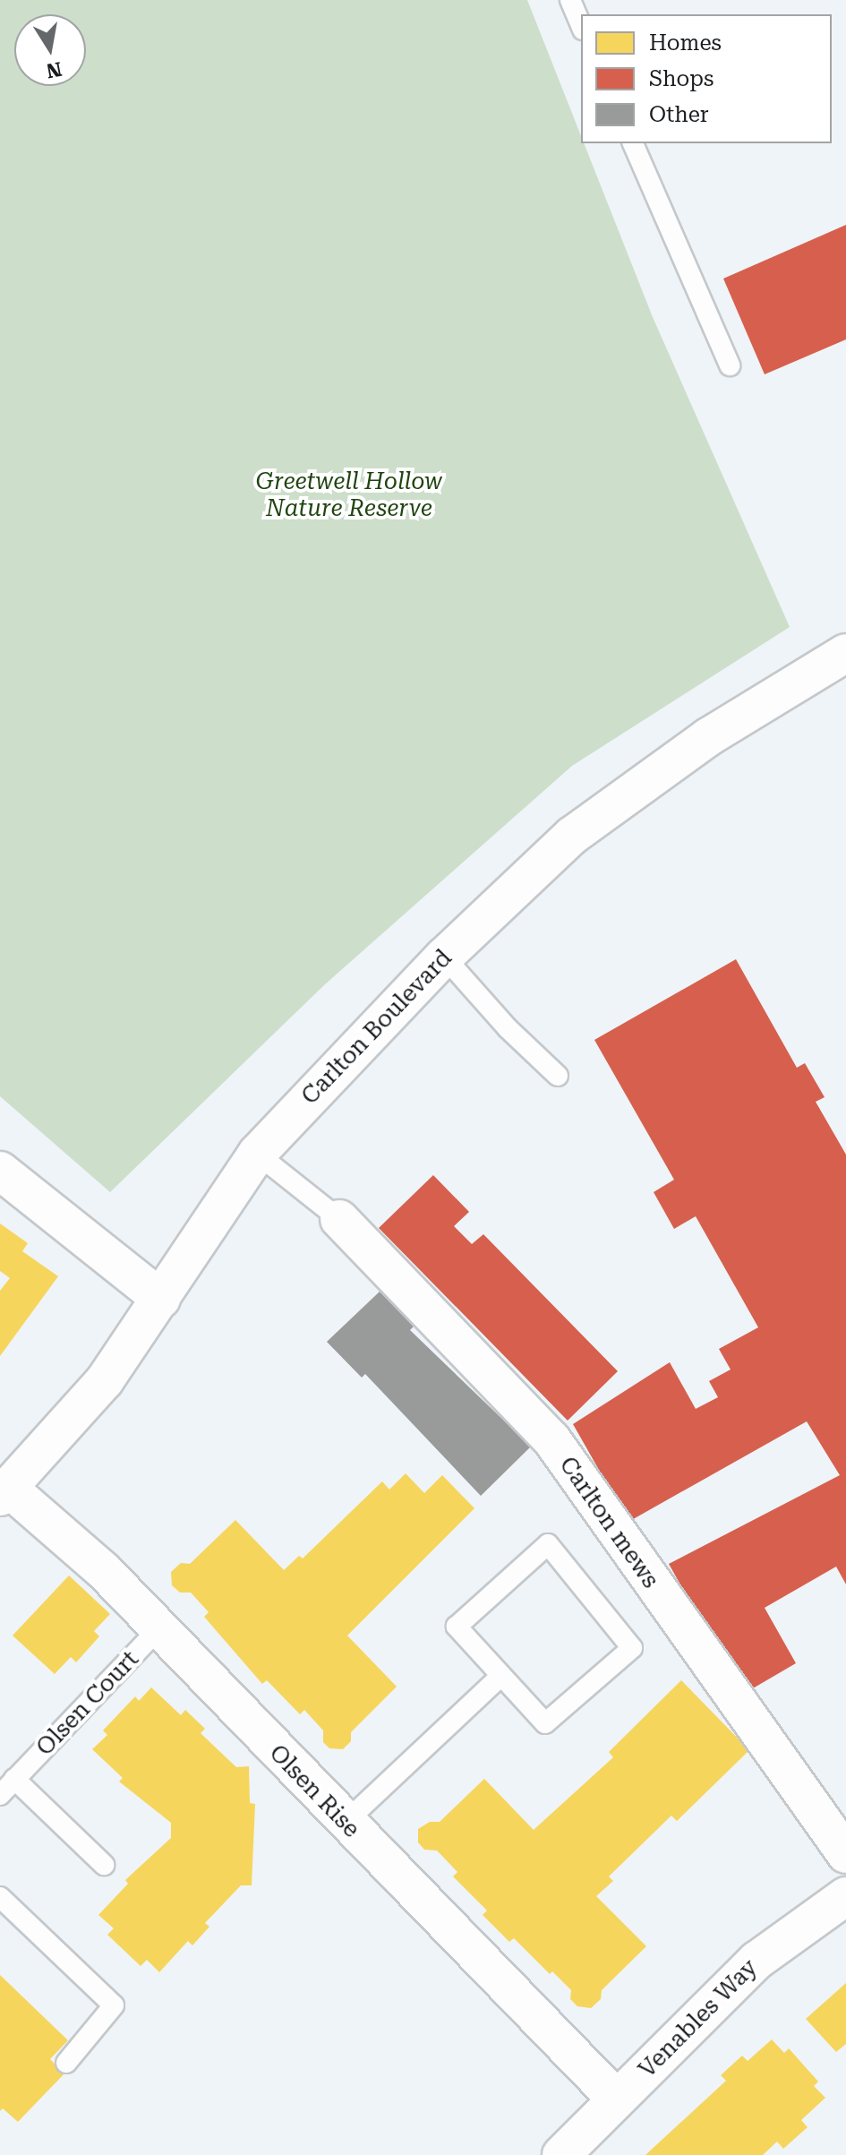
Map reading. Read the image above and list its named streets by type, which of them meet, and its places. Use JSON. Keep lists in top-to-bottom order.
{
  "streets": {
    "street": [
      "Carlton Boulevard",
      "Carlton mews",
      "Olsen Rise",
      "Venables Way"
    ],
    "lane": ["Olsen Court"]
  },
  "crossings": [
    ["Carlton Boulevard", "Olsen Rise"],
    ["Olsen Court", "Olsen Rise"],
    ["Olsen Rise", "Venables Way"]
  ],
  "parks": ["Greetwell Hollow Nature Reserve"],
  "legend": ["Homes", "Shops", "Other"],
  "north": "bottom"
}
